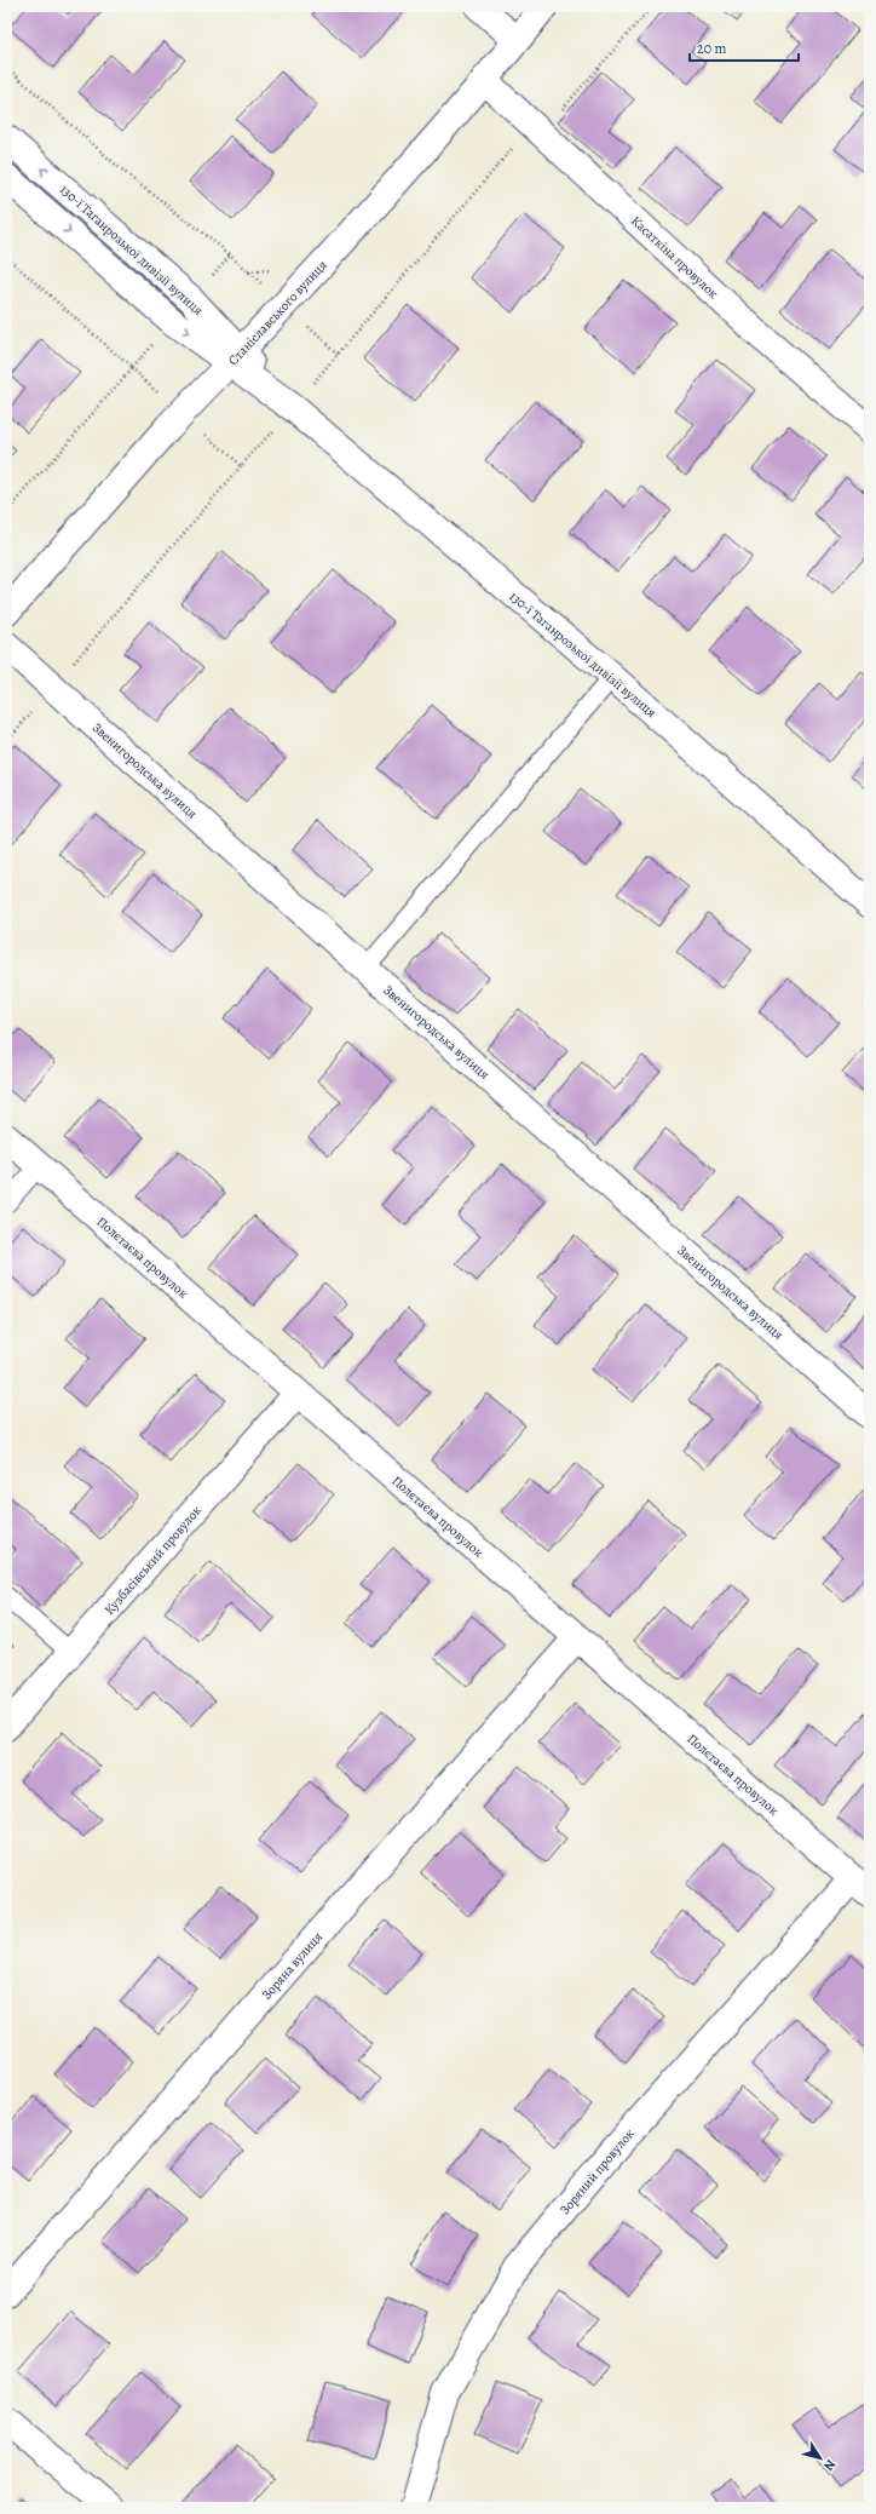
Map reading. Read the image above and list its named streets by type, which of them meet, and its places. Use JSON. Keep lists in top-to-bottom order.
{
  "streets": {
    "street": [
      "130-ї Таганрозької дивізії вулиця",
      "Касаткіна провулок",
      "Станіславського вулиця",
      "Звенигородська вулиця",
      "Полєтаєва провулок",
      "Кузбасівський провулок",
      "Зоряна вулиця",
      "Зоряний провулок"
    ]
  },
  "crossings": [
    ["130-ї Таганрозької дивізії вулиця", "Станіславського вулиця"],
    ["Касаткіна провулок", "Станіславського вулиця"],
    ["Полєтаєва провулок", "Кузбасівський провулок"],
    ["Полєтаєва провулок", "Зоряна вулиця"],
    ["Полєтаєва провулок", "Зоряний провулок"]
  ],
  "scale_bar": "20 m",
  "north": "bottom right"
}
